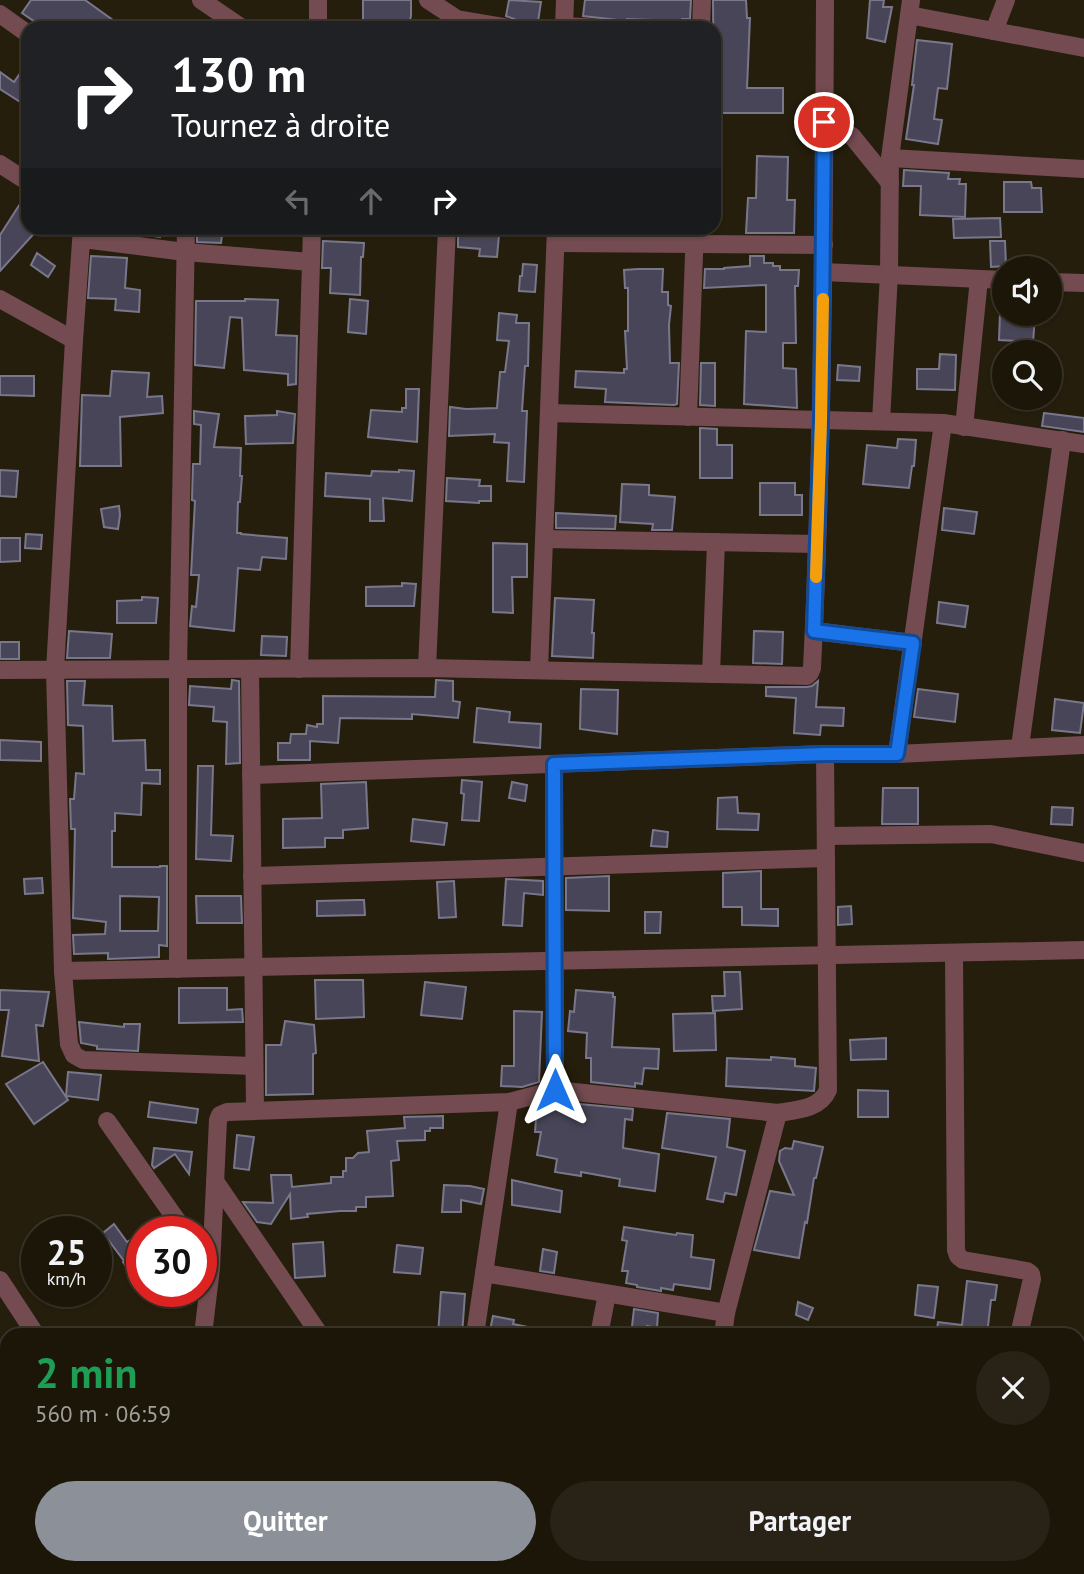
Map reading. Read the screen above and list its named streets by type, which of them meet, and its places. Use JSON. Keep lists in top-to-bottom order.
{
  "page": {
    "turn": ["130 m", "Tournez à droite"],
    "speed": "25 km/h",
    "limit": "30",
    "heading": ["2 min", "560 m · 06:59"],
    "buttons": ["Quitter", "Partager"]
  }
}
